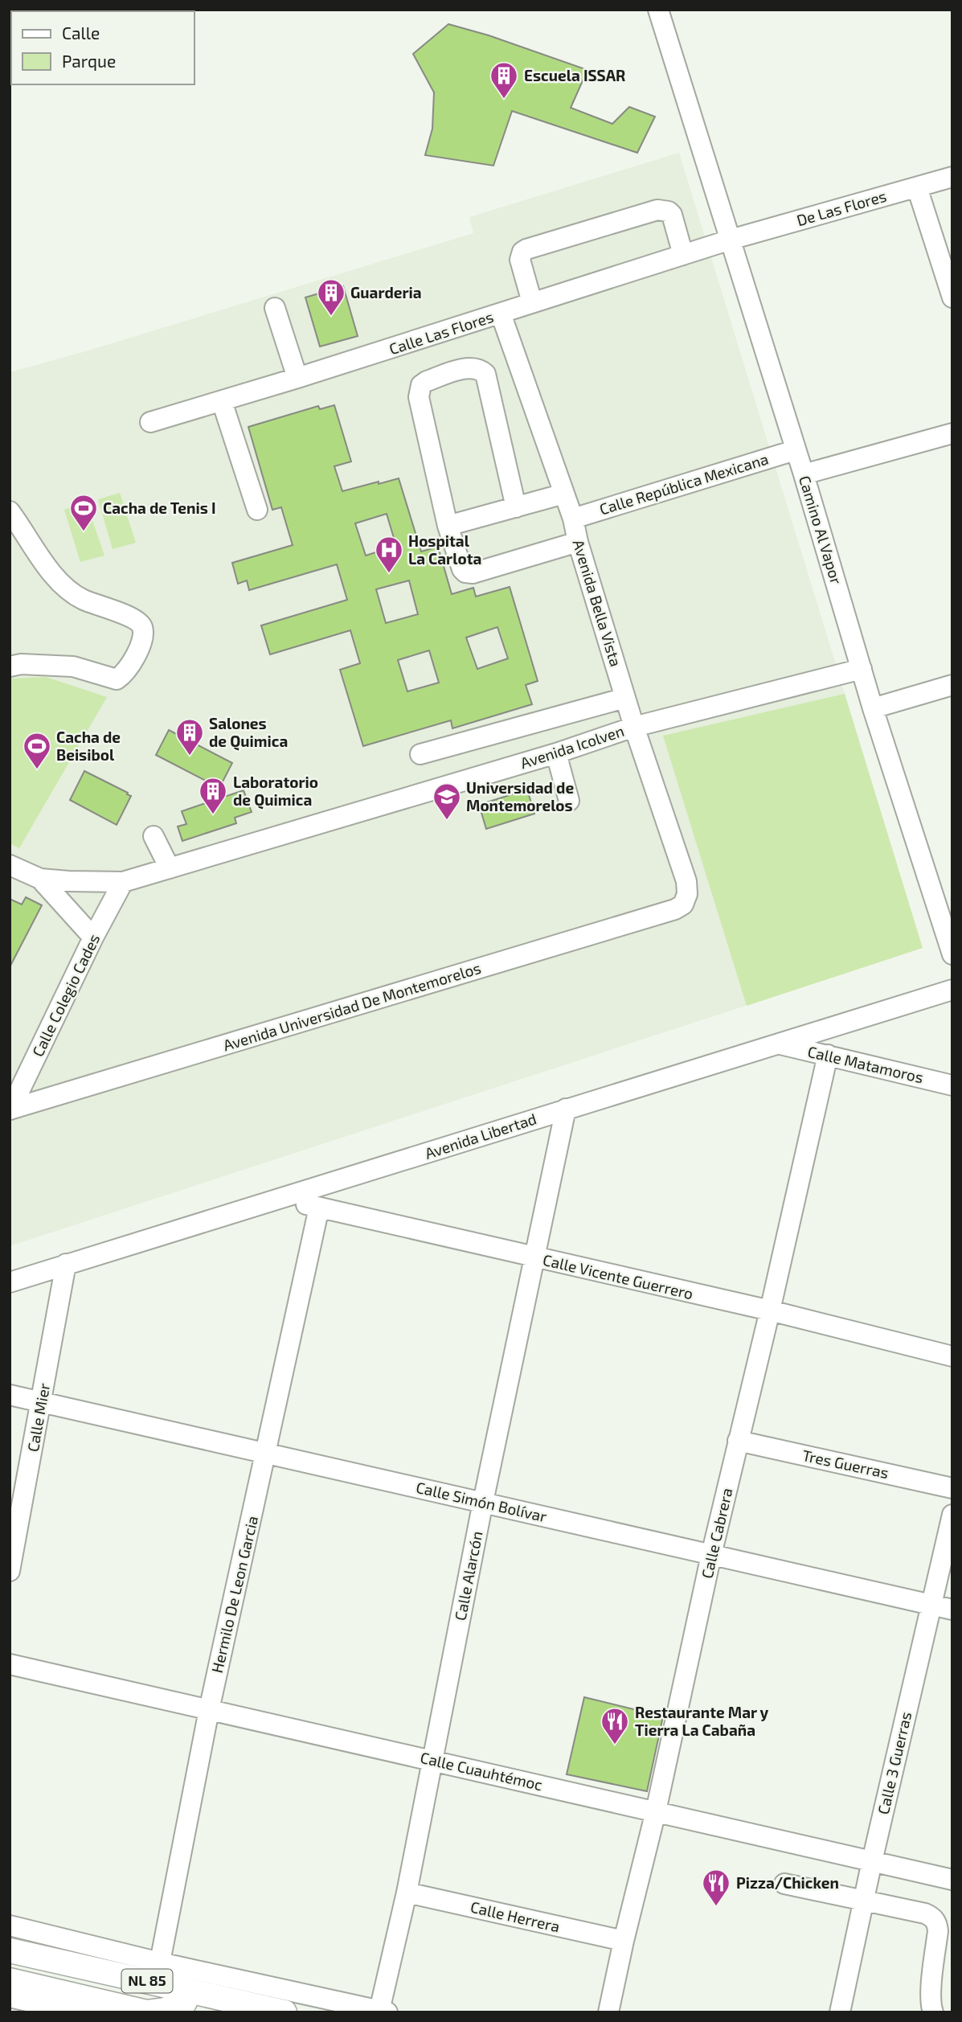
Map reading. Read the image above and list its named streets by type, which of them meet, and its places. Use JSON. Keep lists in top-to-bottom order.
{
  "streets": {
    "main road": ["NL 85"],
    "street": [
      "De Las Flores",
      "Calle Las Flores",
      "Calle República Mexicana",
      "Camino Al Vapor",
      "Avenida Bella Vista",
      "Avenida Icolven",
      "Calle Colegio Cades",
      "Avenida Universidad De Montemorelos",
      "Calle Matamoros",
      "Avenida Libertad",
      "Calle Vicente Guerrero",
      "Calle Mier",
      "Tres Guerras",
      "Calle Simón Bolívar",
      "Calle Cabrera",
      "Calle Alarcón",
      "Hermilo De Leon Garcia",
      "Calle 3 Guerras",
      "Calle Cuauhtémoc",
      "Calle Herrera"
    ]
  },
  "crossings": [
    ["De Las Flores", "Calle Las Flores"],
    ["De Las Flores", "Camino Al Vapor"],
    ["Calle Las Flores", "Camino Al Vapor"],
    ["Calle Las Flores", "Avenida Bella Vista"],
    ["Calle República Mexicana", "Camino Al Vapor"],
    ["Calle República Mexicana", "Avenida Bella Vista"],
    ["Camino Al Vapor", "Avenida Icolven"],
    ["Avenida Bella Vista", "Avenida Icolven"],
    ["Avenida Bella Vista", "Avenida Universidad De Montemorelos"],
    ["Avenida Icolven", "Calle Colegio Cades"],
    ["Calle Colegio Cades", "Avenida Universidad De Montemorelos"],
    ["Calle Matamoros", "Avenida Libertad"],
    ["Calle Matamoros", "Calle Cabrera"],
    ["Avenida Libertad", "Calle Vicente Guerrero"],
    ["Avenida Libertad", "Calle Mier"],
    ["Avenida Libertad", "Calle Alarcón"],
    ["Calle Vicente Guerrero", "Calle Cabrera"],
    ["Calle Vicente Guerrero", "Calle Alarcón"],
    ["Calle Vicente Guerrero", "Hermilo De Leon Garcia"],
    ["Calle Mier", "Calle Simón Bolívar"],
    ["Tres Guerras", "Calle Cabrera"],
    ["Calle Simón Bolívar", "Calle Cabrera"],
    ["Calle Simón Bolívar", "Calle Alarcón"],
    ["Calle Simón Bolívar", "Hermilo De Leon Garcia"],
    ["Calle Simón Bolívar", "Calle 3 Guerras"],
    ["Calle Cabrera", "Calle Cuauhtémoc"],
    ["Calle Cabrera", "Calle Herrera"],
    ["Calle Alarcón", "Calle Cuauhtémoc"],
    ["Calle Alarcón", "Calle Herrera"],
    ["Hermilo De Leon Garcia", "Calle Cuauhtémoc"],
    ["Hermilo De Leon Garcia", "NL 85"],
    ["Calle 3 Guerras", "Calle Cuauhtémoc"]
  ],
  "places": {
    "building": [
      "Escuela ISSAR",
      "Guarderia",
      "Salones de Quimica",
      "Laboratorio de Quimica"
    ],
    "sports": ["Cacha de Tenis I", "Cacha de Beisibol"],
    "hospital": ["Hospital La Carlota"],
    "school or university": ["Universidad de Montemorelos"],
    "restaurant": ["Restaurante Mar y Tierra La Cabaña", "Pizza/Chicken"]
  },
  "legend": ["Calle", "Parque"]
}
